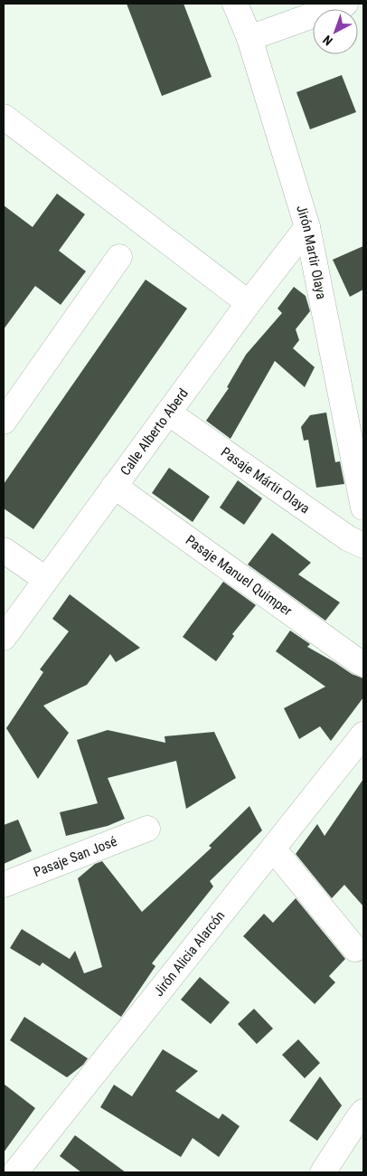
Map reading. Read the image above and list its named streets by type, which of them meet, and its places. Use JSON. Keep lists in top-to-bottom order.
{
  "streets": {
    "street": [
      "Jirón Martir Olaya",
      "Calle Alberto Aberd",
      "Pasaje Mártir Olaya",
      "Pasaje Manuel Quimper",
      "Pasaje San José",
      "Jirón Alicia Alarcón"
    ]
  },
  "crossings": [
    ["Jirón Martir Olaya", "Calle Alberto Aberd"],
    ["Calle Alberto Aberd", "Pasaje Mártir Olaya"],
    ["Calle Alberto Aberd", "Pasaje Manuel Quimper"]
  ],
  "north": "bottom left"
}
